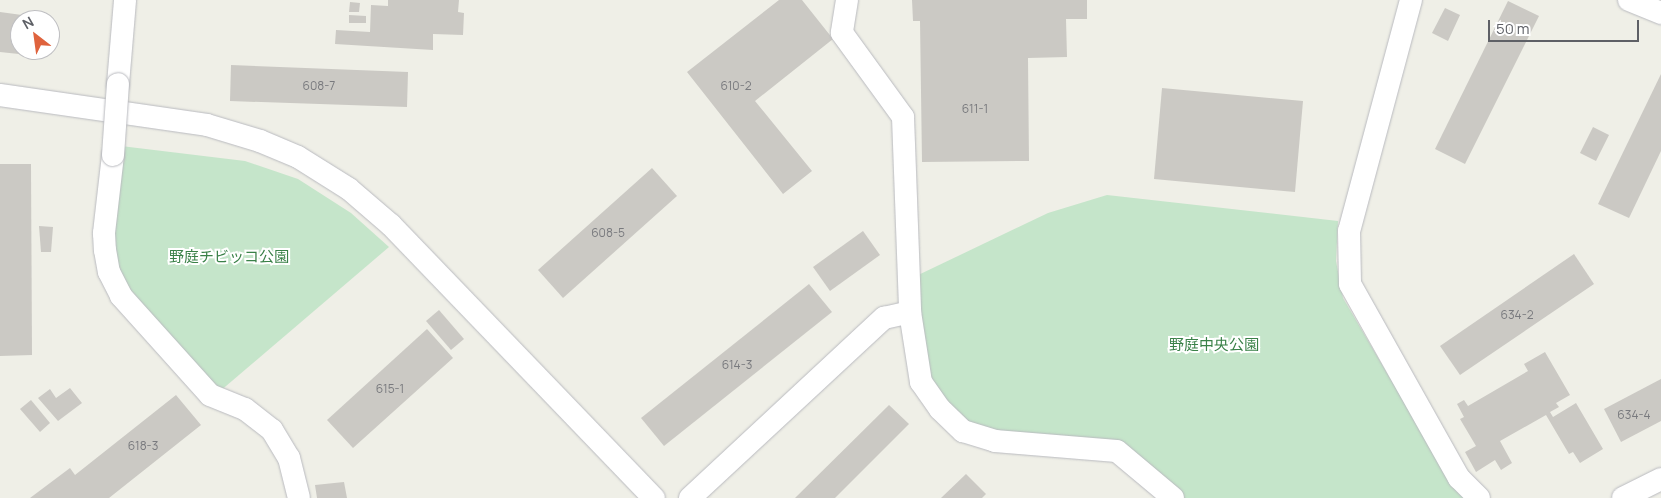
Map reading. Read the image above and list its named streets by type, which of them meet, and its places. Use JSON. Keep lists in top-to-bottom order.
{
  "parks": ["野庭チビッコ公園", "野庭中央公園"],
  "house_numbers": [
    "608-7",
    "610-2",
    "611-1",
    "608-5",
    "634-2",
    "614-3",
    "615-1",
    "634-4",
    "618-3"
  ],
  "scale_bar": "50 m",
  "north": "top left"
}
